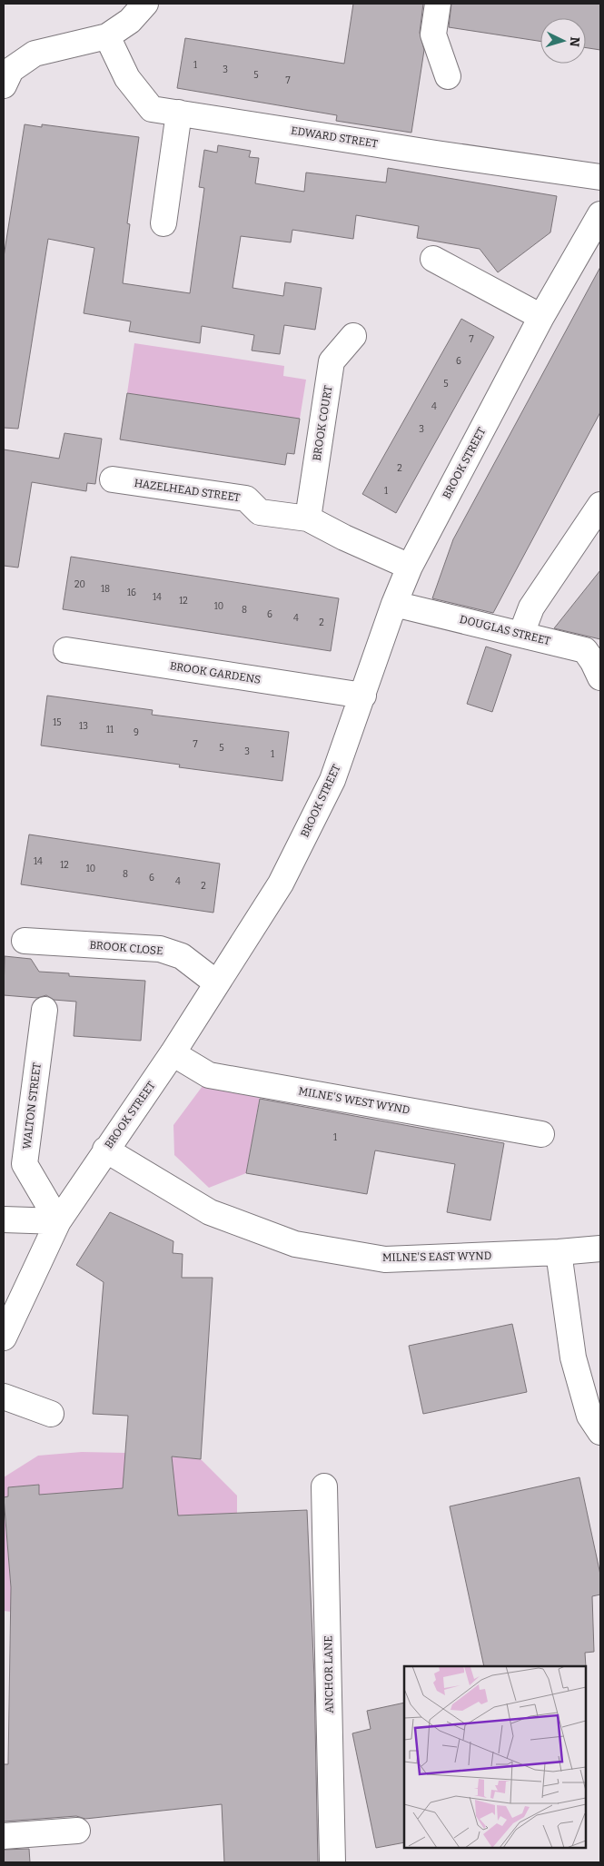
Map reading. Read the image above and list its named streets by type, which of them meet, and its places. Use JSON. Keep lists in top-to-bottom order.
{
  "streets": {
    "street": [
      "EDWARD STREET",
      "BROOK COURT",
      "BROOK STREET",
      "HAZELHEAD STREET",
      "DOUGLAS STREET",
      "BROOK GARDENS",
      "BROOK CLOSE",
      "MILNE'S WEST WYND",
      "WALTON STREET",
      "MILNE'S EAST WYND",
      "ANCHOR LANE"
    ]
  },
  "crossings": [
    ["BROOK COURT", "HAZELHEAD STREET"],
    ["BROOK STREET", "HAZELHEAD STREET"],
    ["BROOK STREET", "DOUGLAS STREET"],
    ["BROOK STREET", "BROOK GARDENS"],
    ["BROOK STREET", "BROOK CLOSE"],
    ["BROOK STREET", "MILNE'S WEST WYND"],
    ["BROOK STREET", "WALTON STREET"],
    ["BROOK STREET", "MILNE'S EAST WYND"]
  ],
  "house_numbers": [
    "1",
    "3",
    "5",
    "7",
    "7",
    "6",
    "5",
    "4",
    "3",
    "2",
    "1",
    "20",
    "18",
    "16",
    "14",
    "12",
    "10",
    "8",
    "6",
    "4",
    "2",
    "15",
    "13",
    "11",
    "9",
    "7",
    "5",
    "3",
    "1",
    "14",
    "12",
    "10",
    "8",
    "6",
    "4",
    "2",
    "1"
  ],
  "north": "right"
}
